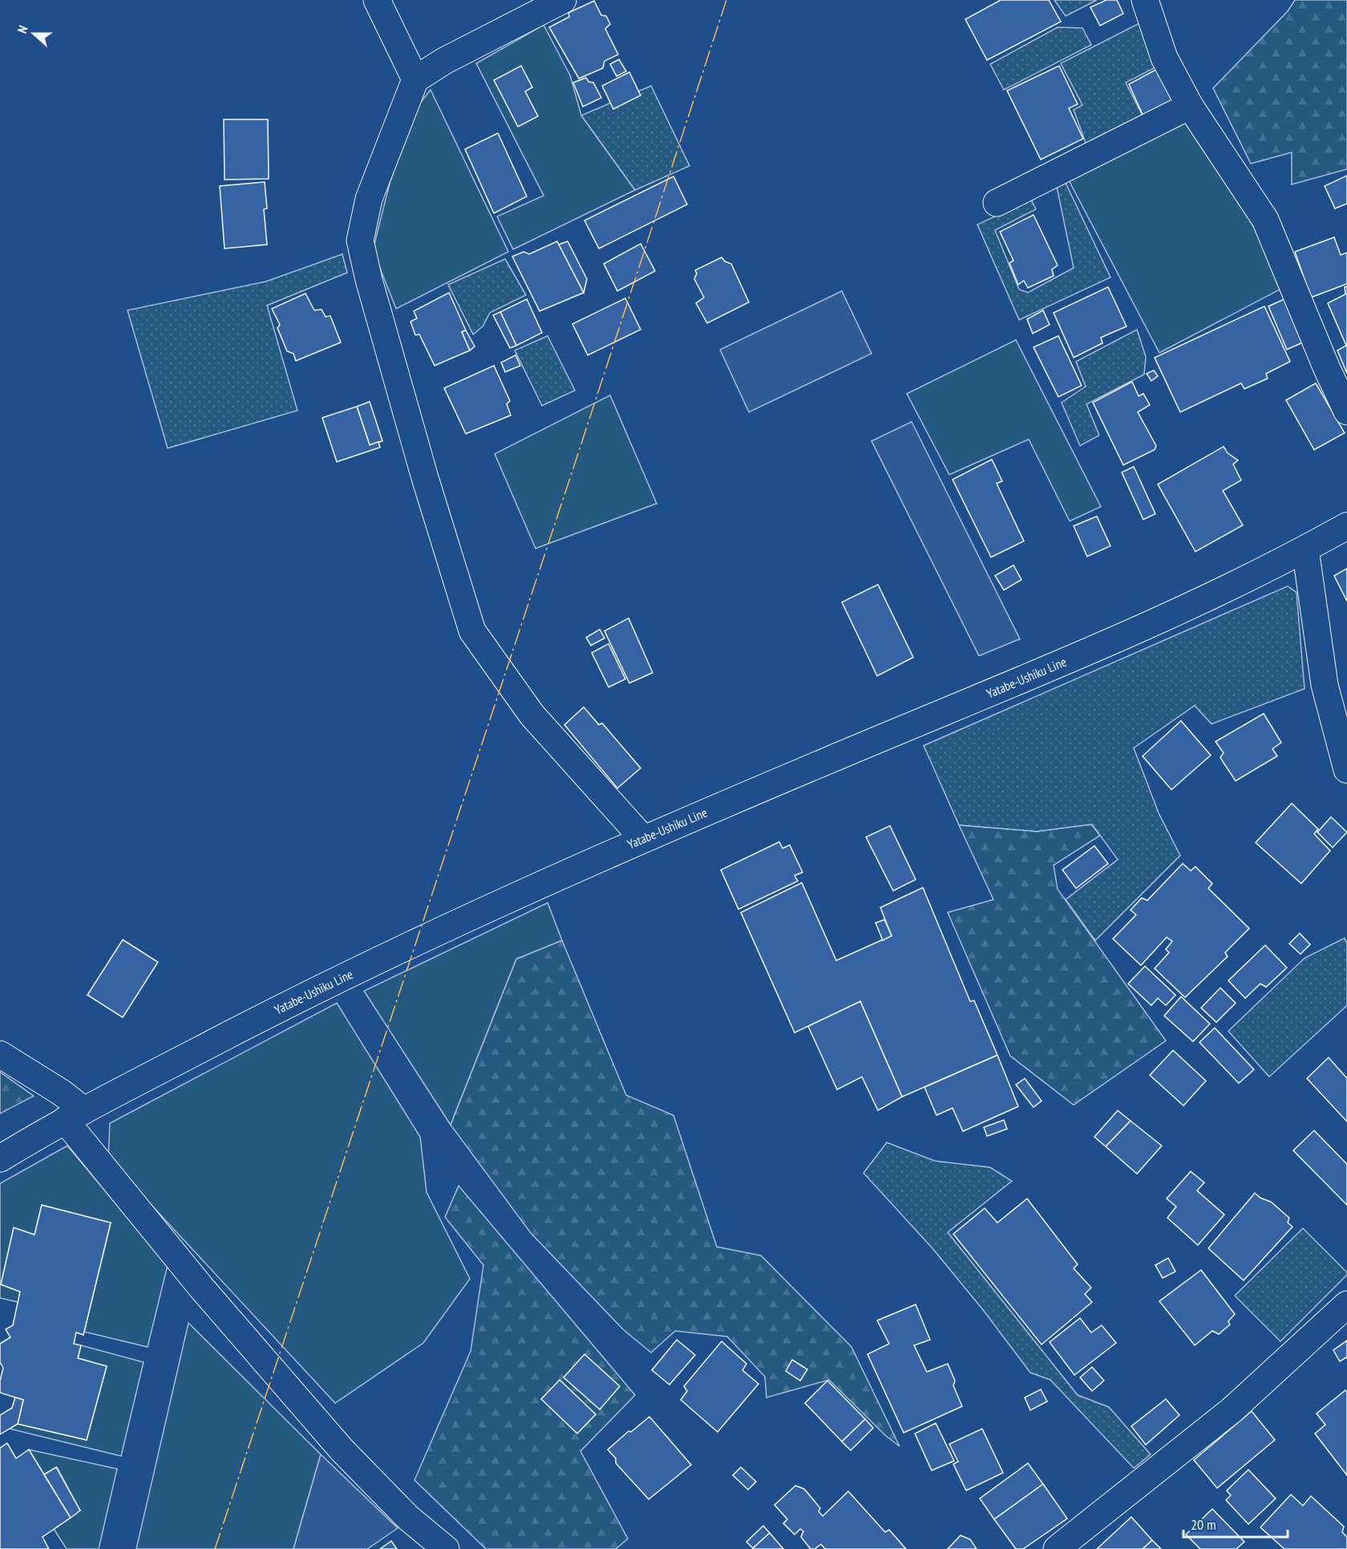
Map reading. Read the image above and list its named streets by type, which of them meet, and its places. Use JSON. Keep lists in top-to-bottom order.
{
  "streets": {
    "street": ["Yatabe-Ushiku Line"]
  },
  "scale_bar": "20 m",
  "north": "left"
}
